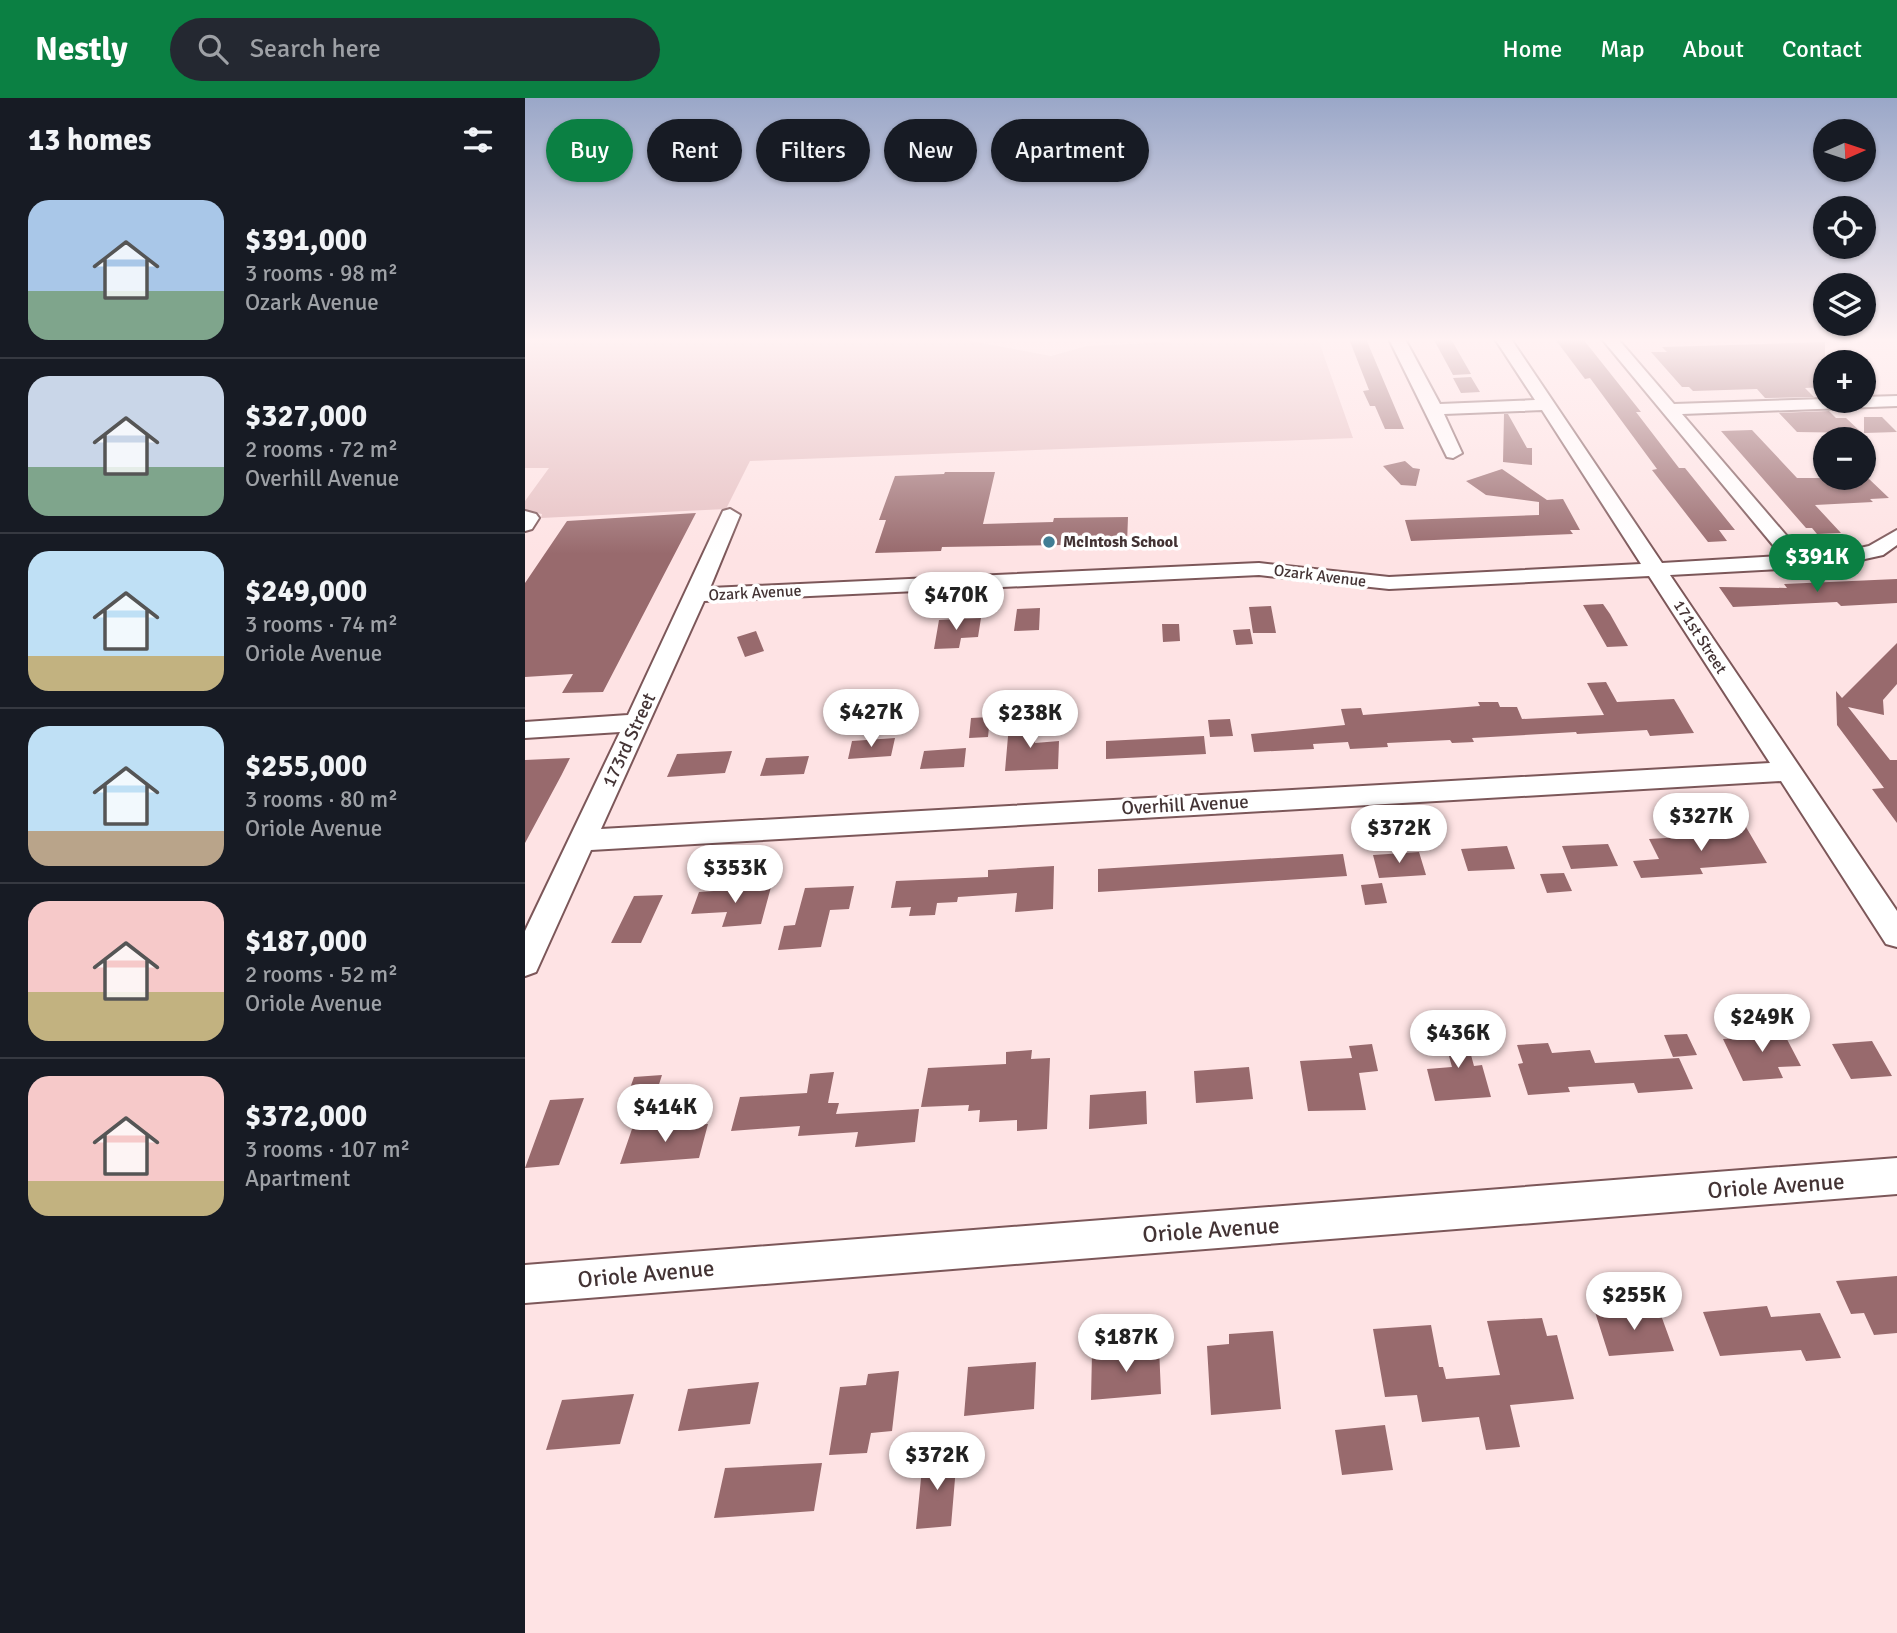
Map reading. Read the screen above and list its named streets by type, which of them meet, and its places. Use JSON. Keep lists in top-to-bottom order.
{
  "streets": {
    "street": [
      "Ozark Avenue",
      "171st Street",
      "173rd Street",
      "Overhill Avenue",
      "Oriole Avenue"
    ]
  },
  "crossings": [
    ["Ozark Avenue", "171st Street"],
    ["Ozark Avenue", "173rd Street"],
    ["171st Street", "Overhill Avenue"],
    ["173rd Street", "Overhill Avenue"]
  ],
  "places": ["McIntosh School"],
  "north": "right",
  "page": {
    "header": "Nestly",
    "search": "Search here",
    "nav": [
      "Home",
      "Map",
      "About",
      "Contact"
    ],
    "heading": "13 homes",
    "map_buttons": ["+", "−"],
    "chip": [
      "Buy",
      "Rent",
      "Filters",
      "New",
      "Apartment"
    ],
    "list": [
      {
        "name": "$391,000",
        "note": "3 rooms · 98 m² · Ozark Avenue"
      },
      {
        "name": "$327,000",
        "note": "2 rooms · 72 m² · Overhill Avenue"
      },
      {
        "name": "$249,000",
        "note": "3 rooms · 74 m² · Oriole Avenue"
      },
      {
        "name": "$255,000",
        "note": "3 rooms · 80 m² · Oriole Avenue"
      },
      {
        "name": "$187,000",
        "note": "2 rooms · 52 m² · Oriole Avenue"
      },
      {
        "name": "$372,000",
        "note": "3 rooms · 107 m² · Apartment"
      }
    ],
    "price": [
      "$391K",
      "$470K",
      "$427K",
      "$238K",
      "$327K",
      "$372K",
      "$353K",
      "$249K",
      "$436K",
      "$414K",
      "$255K",
      "$187K",
      "$372K"
    ]
  }
}
